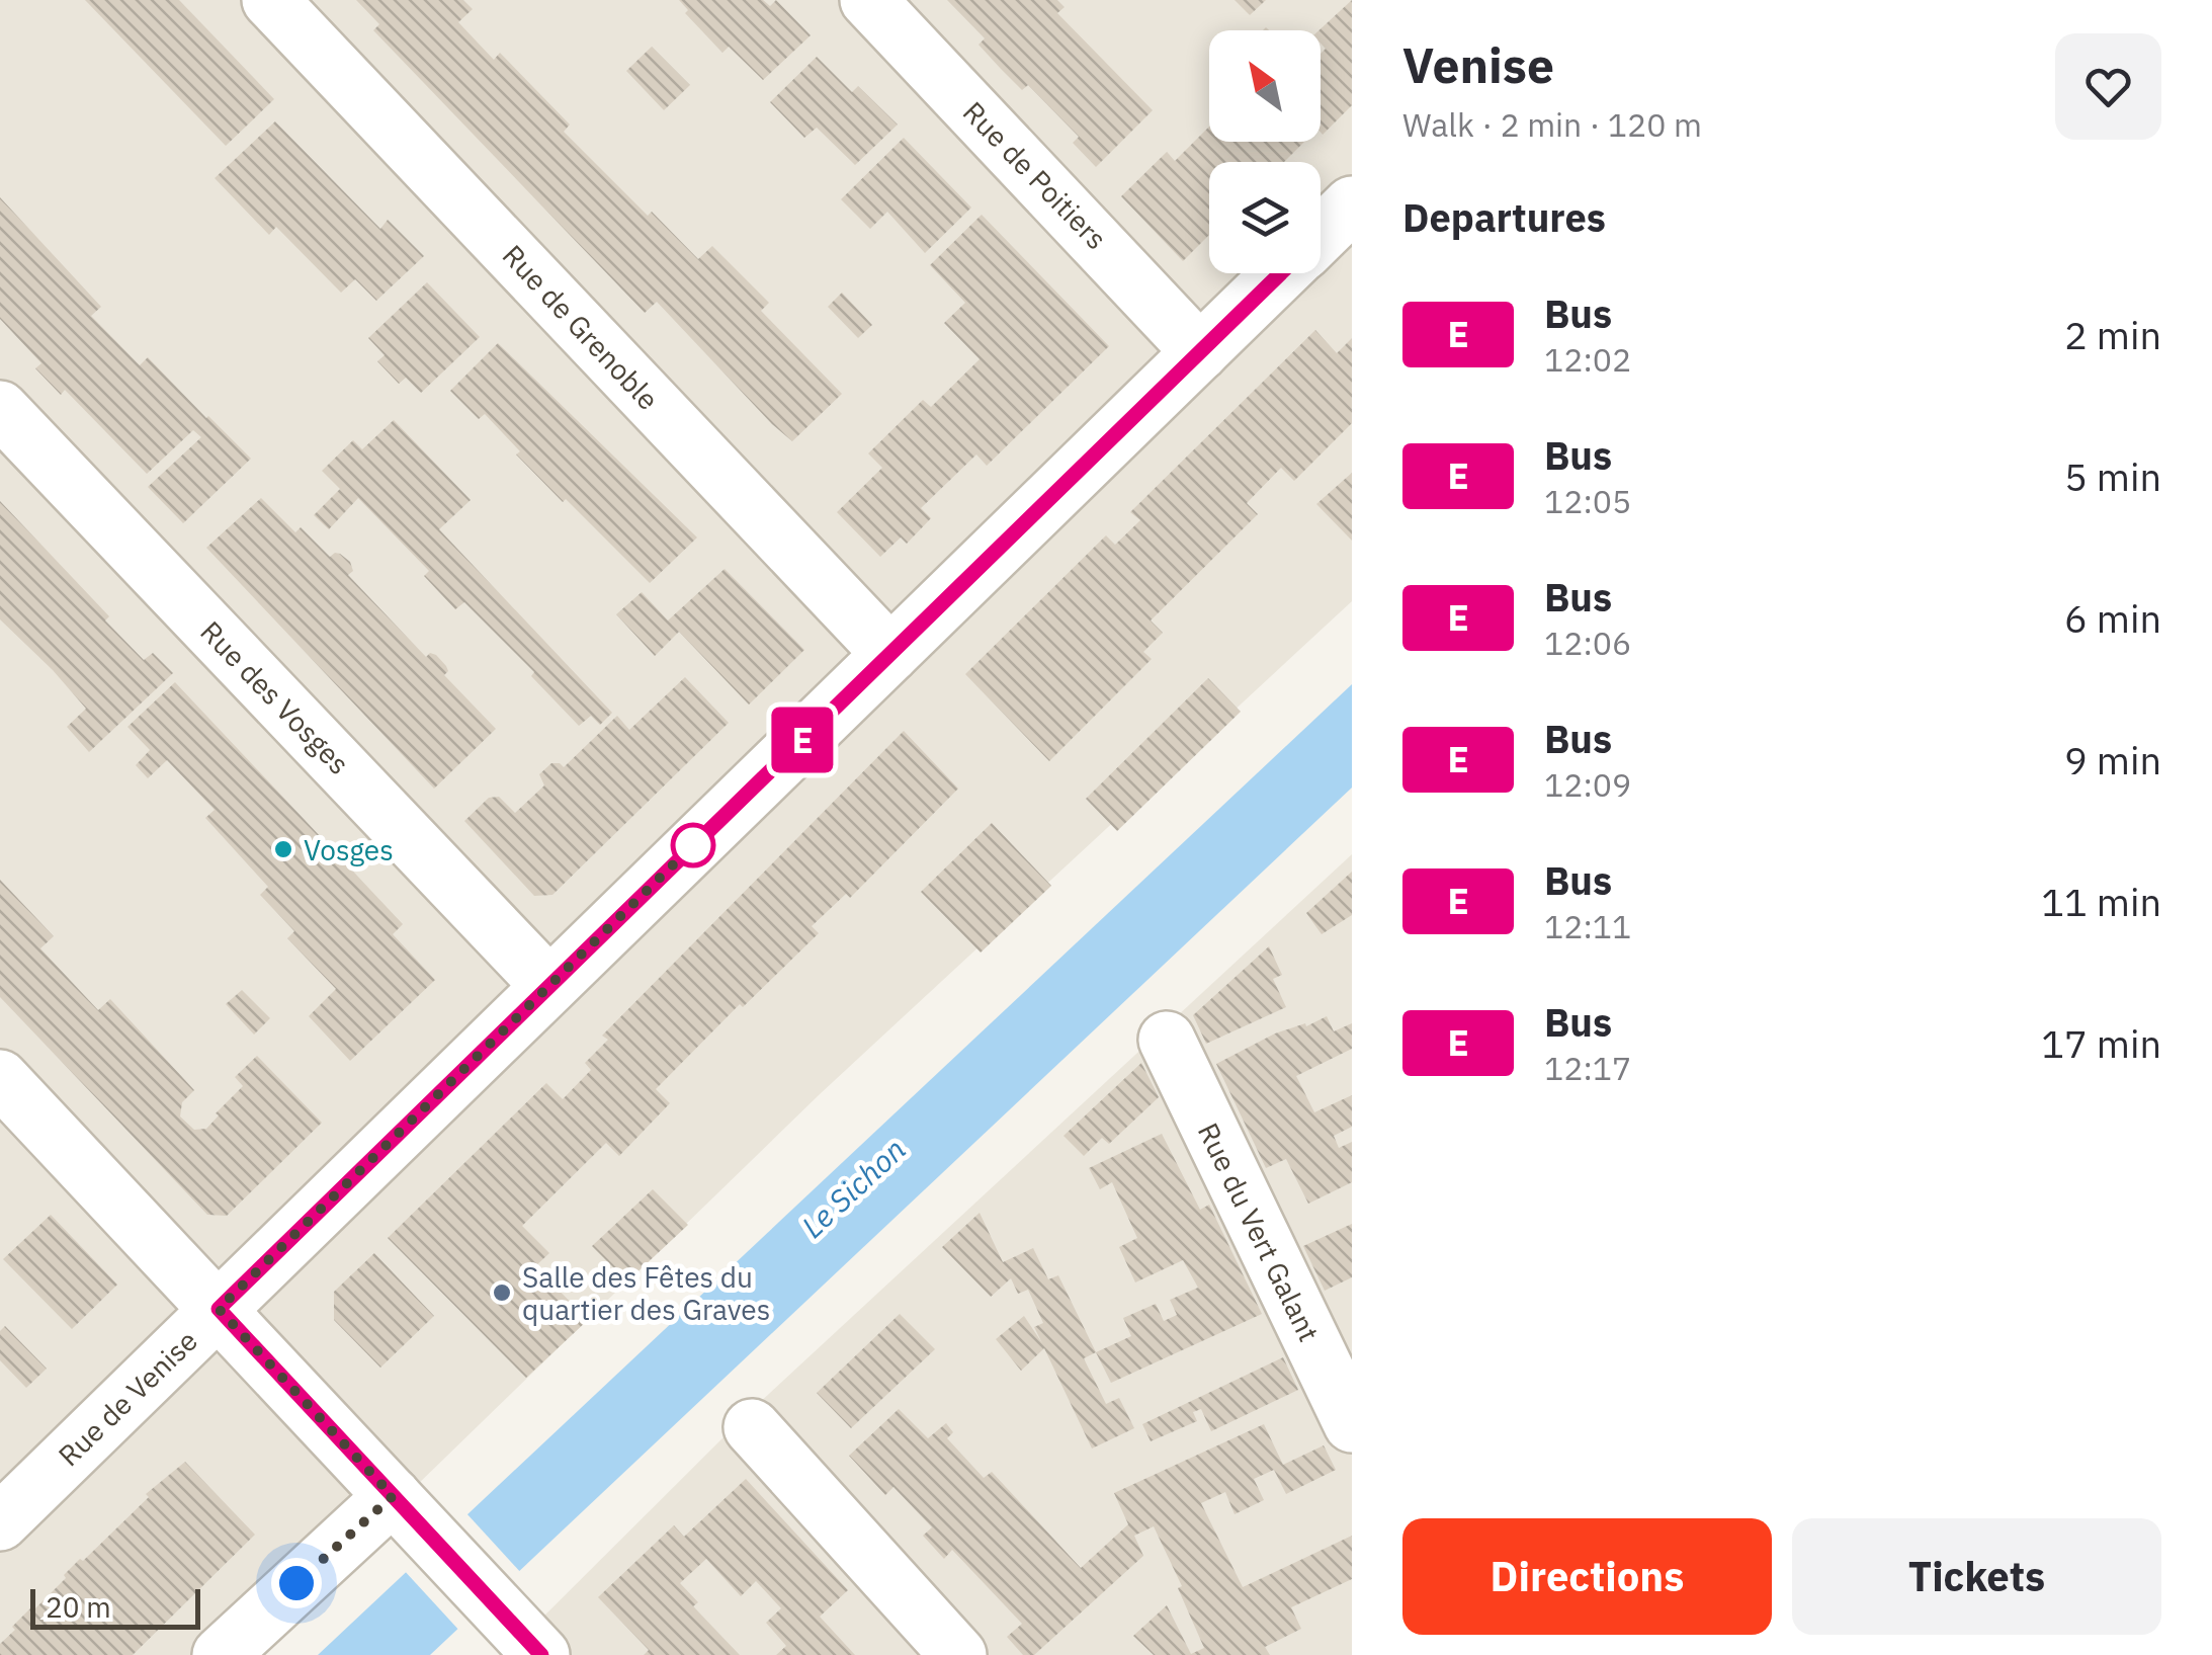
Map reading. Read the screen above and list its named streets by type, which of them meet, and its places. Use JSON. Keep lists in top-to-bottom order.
{
  "streets": {
    "street": [
      "Rue de Poitiers",
      "Rue de Grenoble",
      "Rue des Vosges",
      "Rue du Vert Galant",
      "Rue de Venise"
    ]
  },
  "crossings": [
    ["Rue de Poitiers", "Rue de Venise"],
    ["Rue de Grenoble", "Rue de Venise"],
    ["Rue des Vosges", "Rue de Venise"]
  ],
  "water": ["Le Sichon"],
  "places": ["Vosges", "Salle des Fêtes du quartier des Graves"],
  "lines": ["bus line E"],
  "scale_bar": "20 m",
  "north": "top left",
  "page": {
    "on_map": "E",
    "heading": [
      ["Venise", "Walk · 2 min · 120 m"],
      "Departures"
    ],
    "list": [
      {
        "mark": "E",
        "name": "Bus",
        "note": "12:02",
        "value": "2 min"
      },
      {
        "mark": "E",
        "name": "Bus",
        "note": "12:05",
        "value": "5 min"
      },
      {
        "mark": "E",
        "name": "Bus",
        "note": "12:06",
        "value": "6 min"
      },
      {
        "mark": "E",
        "name": "Bus",
        "note": "12:09",
        "value": "9 min"
      },
      {
        "mark": "E",
        "name": "Bus",
        "note": "12:11",
        "value": "11 min"
      },
      {
        "mark": "E",
        "name": "Bus",
        "note": "12:17",
        "value": "17 min"
      }
    ],
    "buttons": ["Directions", "Tickets"],
    "scale": "20 m"
  }
}
